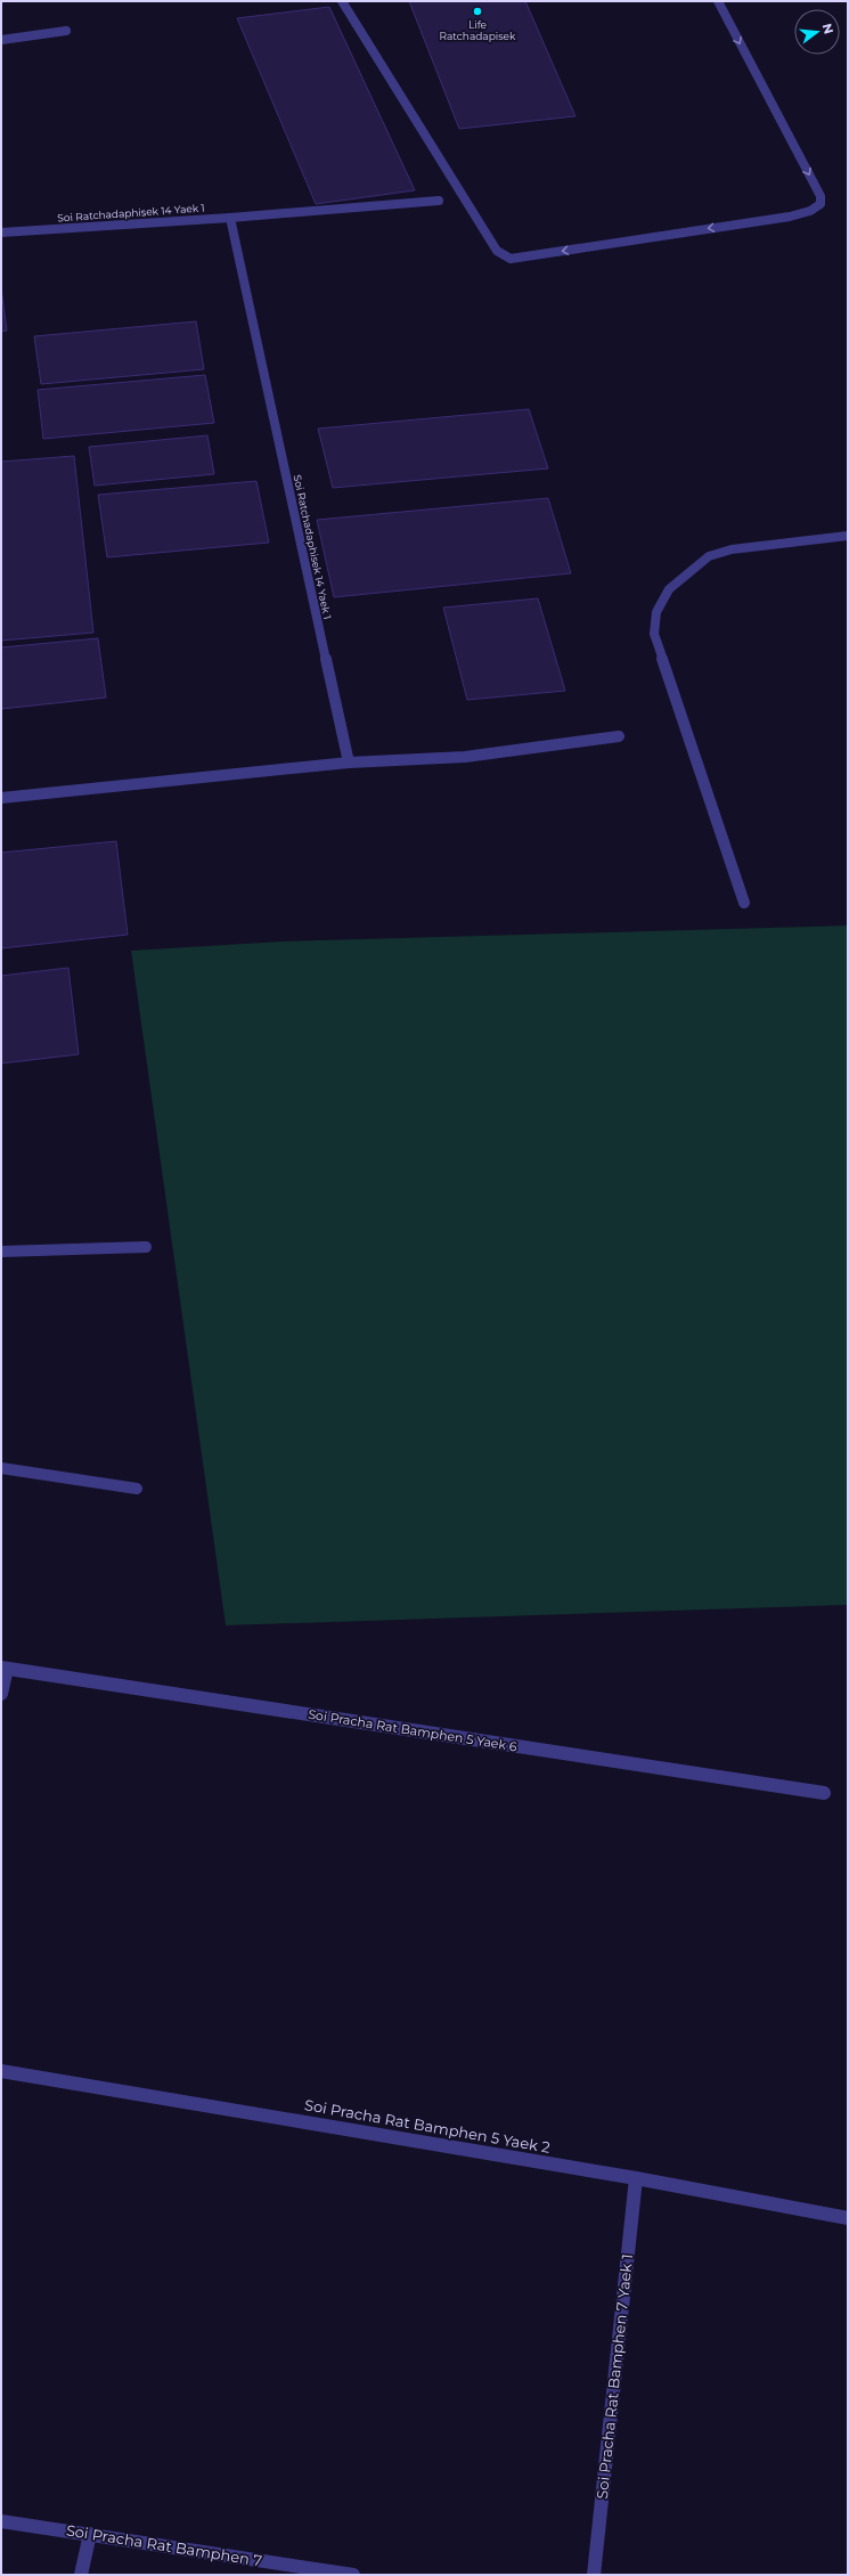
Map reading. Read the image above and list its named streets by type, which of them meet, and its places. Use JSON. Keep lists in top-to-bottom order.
{
  "streets": {
    "street": [
      "Soi Ratchadaphisek 14 Yaek 1",
      "Soi Pracha Rat Bamphen 5 Yaek 6",
      "Soi Pracha Rat Bamphen 5 Yaek 2",
      "Soi Pracha Rat Bamphen 7 Yaek 1",
      "Soi Pracha Rat Bamphen 7"
    ]
  },
  "crossings": [
    ["Soi Pracha Rat Bamphen 5 Yaek 2", "Soi Pracha Rat Bamphen 7 Yaek 1"]
  ],
  "places": ["Life Ratchadapisek"],
  "north": "right"
}
